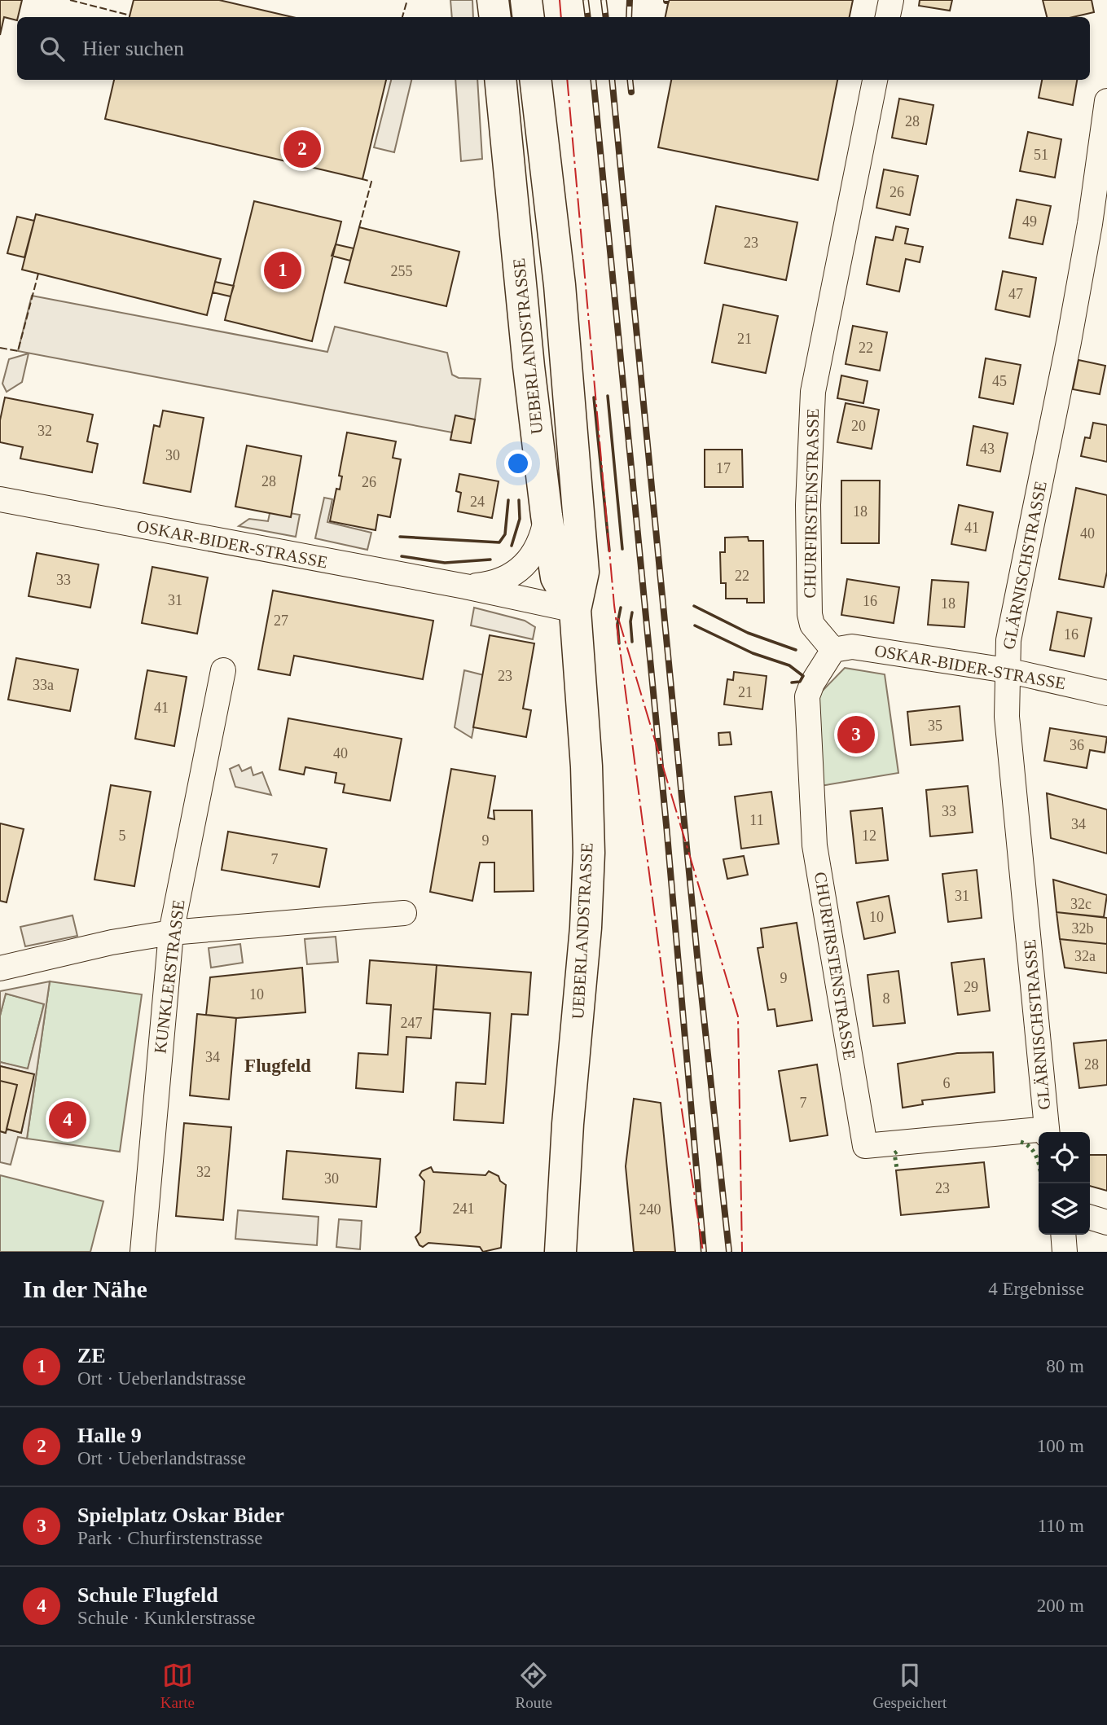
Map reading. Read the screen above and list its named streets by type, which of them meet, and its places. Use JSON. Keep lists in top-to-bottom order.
{
  "streets": {
    "main road": ["UEBERLANDSTRASSE"],
    "street": [
      "CHURFIRSTENSTRASSE",
      "OSKAR-BIDER-STRASSE",
      "GLÄRNISCHSTRASSE",
      "KUNKLERSTRASSE"
    ]
  },
  "crossings": [
    ["UEBERLANDSTRASSE", "OSKAR-BIDER-STRASSE"],
    ["CHURFIRSTENSTRASSE", "OSKAR-BIDER-STRASSE"],
    ["OSKAR-BIDER-STRASSE", "GLÄRNISCHSTRASSE"]
  ],
  "districts": ["Flugfeld"],
  "house_numbers": [
    "28",
    "51",
    "26",
    "49",
    "23",
    "255",
    "47",
    "21",
    "22",
    "45",
    "20",
    "32",
    "43",
    "30",
    "17",
    "28",
    "26",
    "24",
    "18",
    "41",
    "40",
    "22",
    "33",
    "31",
    "16",
    "18",
    "27",
    "16",
    "23",
    "33a",
    "21",
    "41",
    "35",
    "36",
    "40",
    "33",
    "11",
    "34",
    "5",
    "12",
    "9",
    "7",
    "31",
    "32c",
    "10",
    "32b",
    "32a",
    "9",
    "29",
    "10",
    "8",
    "247",
    "34",
    "28",
    "6",
    "7",
    "32",
    "30",
    "23",
    "241",
    "240"
  ],
  "page": {
    "search": "Hier suchen",
    "pins": [
      "2",
      "1",
      "3",
      "4"
    ],
    "heading": ["In der Nähe", "4 Ergebnisse"],
    "list": [
      {
        "mark": "1",
        "name": "ZE",
        "note": "Ort · Ueberlandstrasse",
        "value": "80 m"
      },
      {
        "mark": "2",
        "name": "Halle 9",
        "note": "Ort · Ueberlandstrasse",
        "value": "100 m"
      },
      {
        "mark": "3",
        "name": "Spielplatz Oskar Bider",
        "note": "Park · Churfirstenstrasse",
        "value": "110 m"
      },
      {
        "mark": "4",
        "name": "Schule Flugfeld",
        "note": "Schule · Kunklerstrasse",
        "value": "200 m"
      }
    ],
    "nav": ["Karte", "Route", "Gespeichert"]
  }
}
